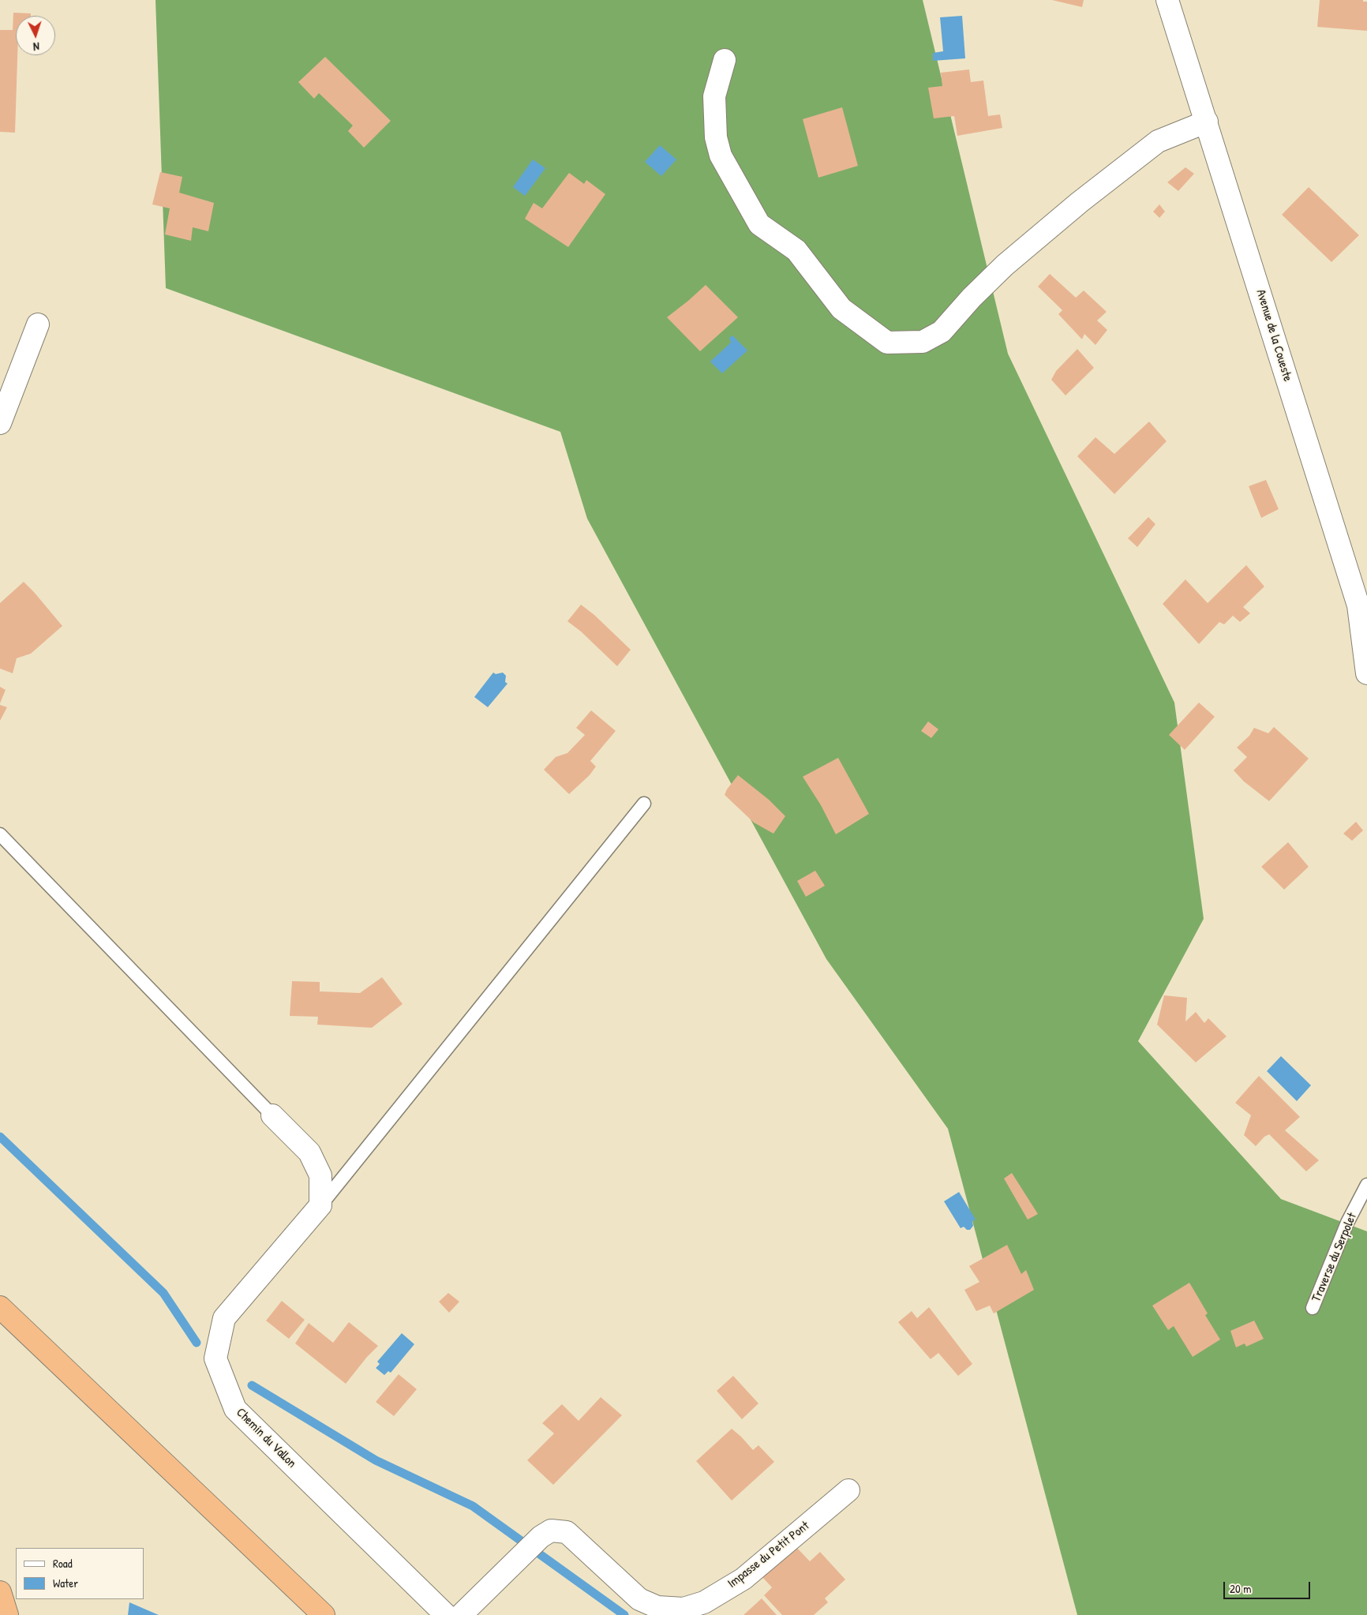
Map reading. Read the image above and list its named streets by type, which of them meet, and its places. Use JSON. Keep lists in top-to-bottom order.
{
  "streets": {
    "street": ["Avenue de la Coueste", "Chemin du Vallon", "Impasse du Petit Pont"],
    "lane": ["Traverse du Serpolet"]
  },
  "legend": ["Road", "Water"],
  "scale_bar": "20 m",
  "north": "bottom"
}
